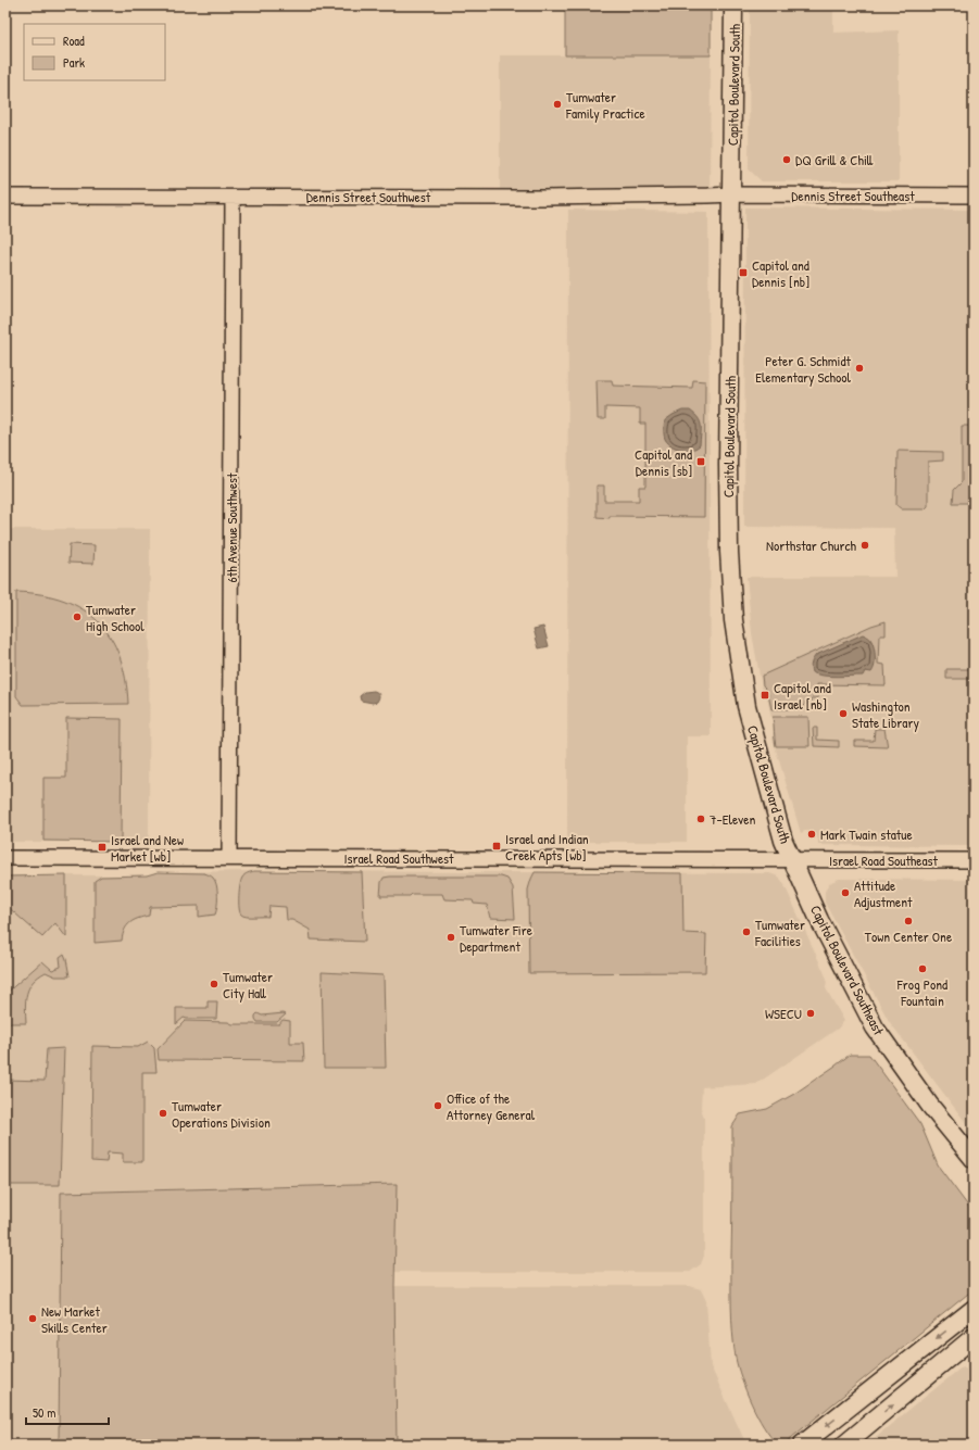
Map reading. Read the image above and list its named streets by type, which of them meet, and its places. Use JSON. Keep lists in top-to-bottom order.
{
  "streets": {
    "main road": ["Capitol Boulevard South", "Capitol Boulevard Southeast"],
    "street": [
      "Dennis Street Southeast",
      "Dennis Street Southwest",
      "6th Avenue Southwest",
      "Israel Road Southwest",
      "Israel Road Southeast"
    ]
  },
  "crossings": [
    ["Capitol Boulevard South", "Dennis Street Southeast"],
    ["Capitol Boulevard South", "Dennis Street Southwest"],
    ["Capitol Boulevard South", "Israel Road Southwest"],
    ["Capitol Boulevard South", "Israel Road Southeast"],
    ["Capitol Boulevard South", "Capitol Boulevard Southeast"],
    ["Dennis Street Southeast", "Dennis Street Southwest"],
    ["Dennis Street Southwest", "6th Avenue Southwest"],
    ["6th Avenue Southwest", "Israel Road Southwest"],
    ["Israel Road Southwest", "Israel Road Southeast"],
    ["Israel Road Southwest", "Capitol Boulevard Southeast"],
    ["Israel Road Southeast", "Capitol Boulevard Southeast"]
  ],
  "places": {
    "other": [
      "Tumwater Family Practice",
      "DQ Grill & Chill",
      "Peter G. Schmidt Elementary School",
      "Northstar Church",
      "Tumwater High School",
      "Washington State Library",
      "7-Eleven",
      "Mark Twain statue",
      "Attitude Adjustment",
      "Town Center One",
      "Tumwater Facilities",
      "Tumwater Fire Department",
      "Frog Pond Fountain",
      "Tumwater City Hall",
      "WSECU",
      "Office of the Attorney General",
      "Tumwater Operations Division",
      "New Market Skills Center"
    ],
    "transit": [
      "Capitol and Dennis [nb]",
      "Capitol and Dennis [sb]",
      "Capitol and Israel [nb]",
      "Israel and Indian Creek Apts [wb]",
      "Israel and New Market [wb]"
    ]
  },
  "legend": ["Road", "Park"],
  "scale_bar": "50 m"
}
